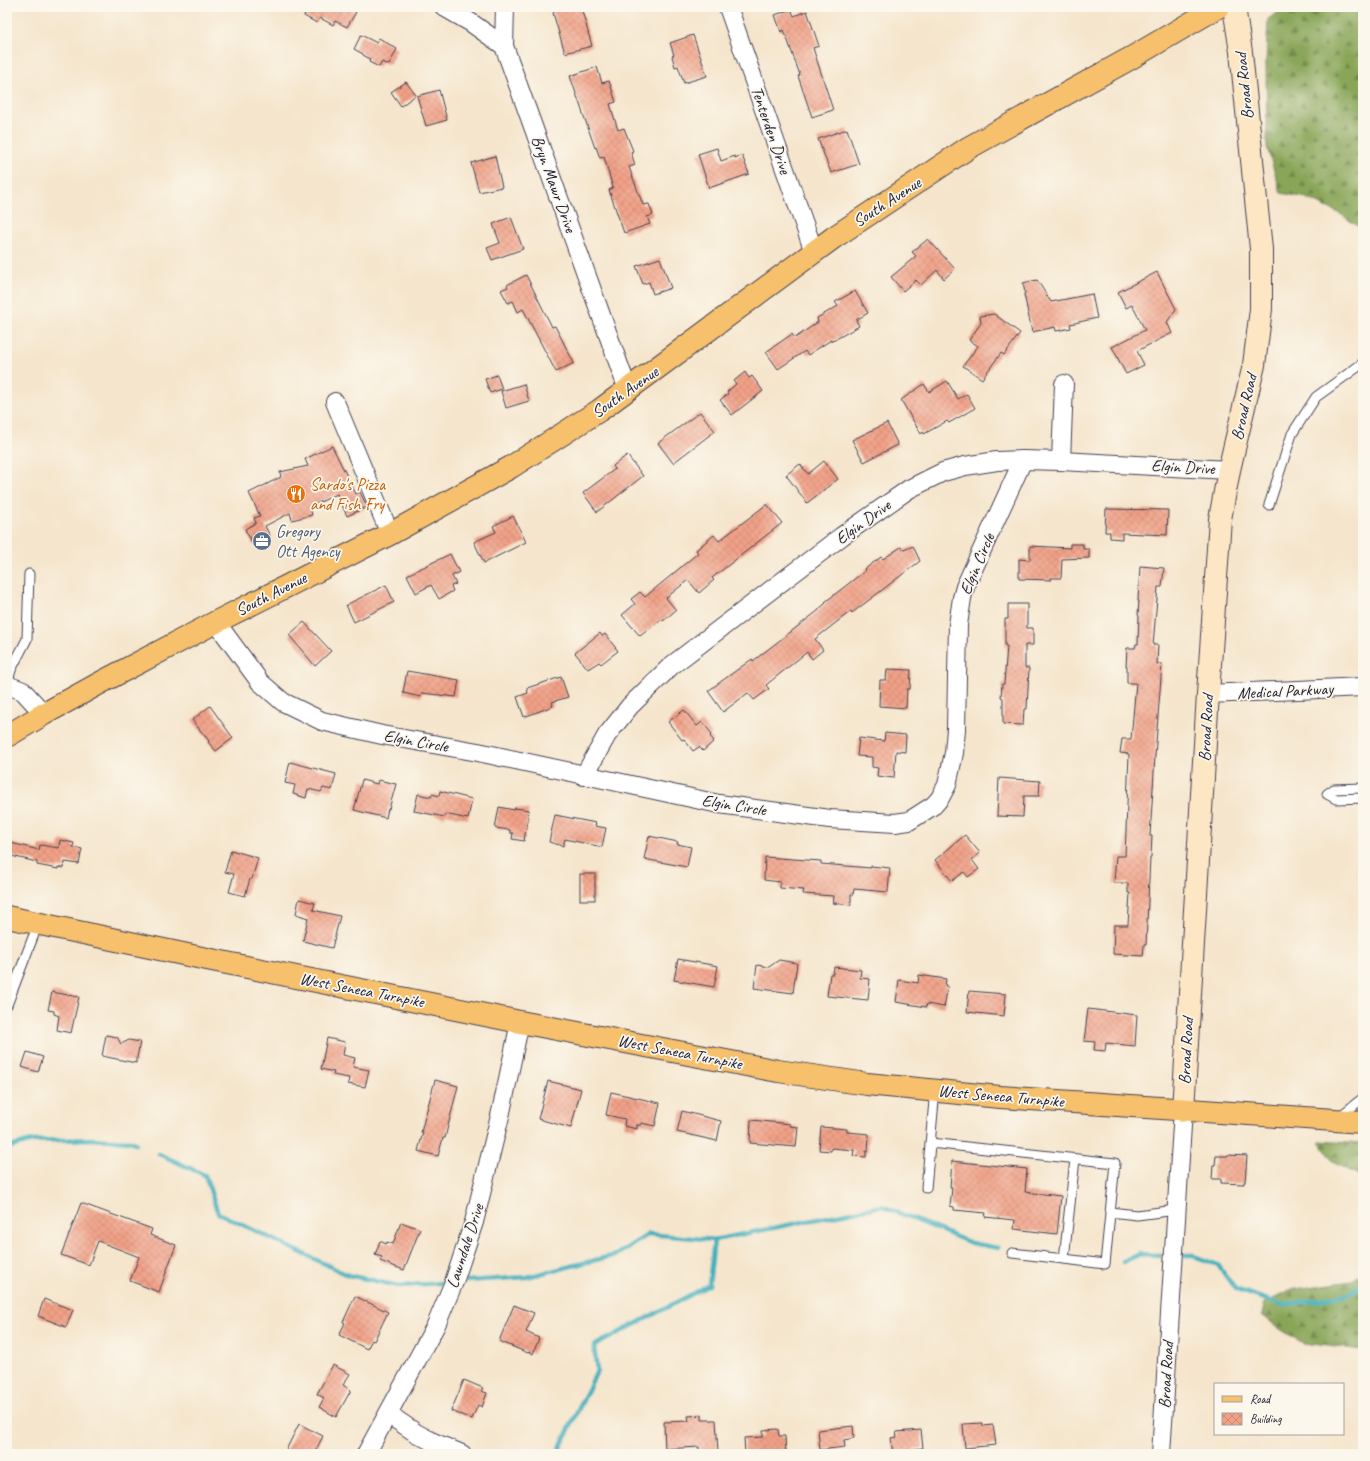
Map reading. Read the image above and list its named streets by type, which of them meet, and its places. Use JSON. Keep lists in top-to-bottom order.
{
  "streets": {
    "main road": ["South Avenue", "West Seneca Turnpike"],
    "street": [
      "Broad Road",
      "Tenterden Drive",
      "Bryn Mawr Drive",
      "Elgin Drive",
      "Elgin Circle",
      "Medical Parkway",
      "Lawndale Drive"
    ]
  },
  "crossings": [
    ["Broad Road", "Elgin Drive"],
    ["Broad Road", "Medical Parkway"],
    ["Broad Road", "West Seneca Turnpike"],
    ["Tenterden Drive", "South Avenue"],
    ["Bryn Mawr Drive", "South Avenue"],
    ["South Avenue", "Elgin Circle"],
    ["Elgin Drive", "Elgin Circle"],
    ["West Seneca Turnpike", "Lawndale Drive"]
  ],
  "places": {
    "restaurant": ["Sardo's Pizza and Fish Fry"],
    "office": ["Gregory Ott Agency"]
  },
  "legend": ["Road", "Building"]
}
